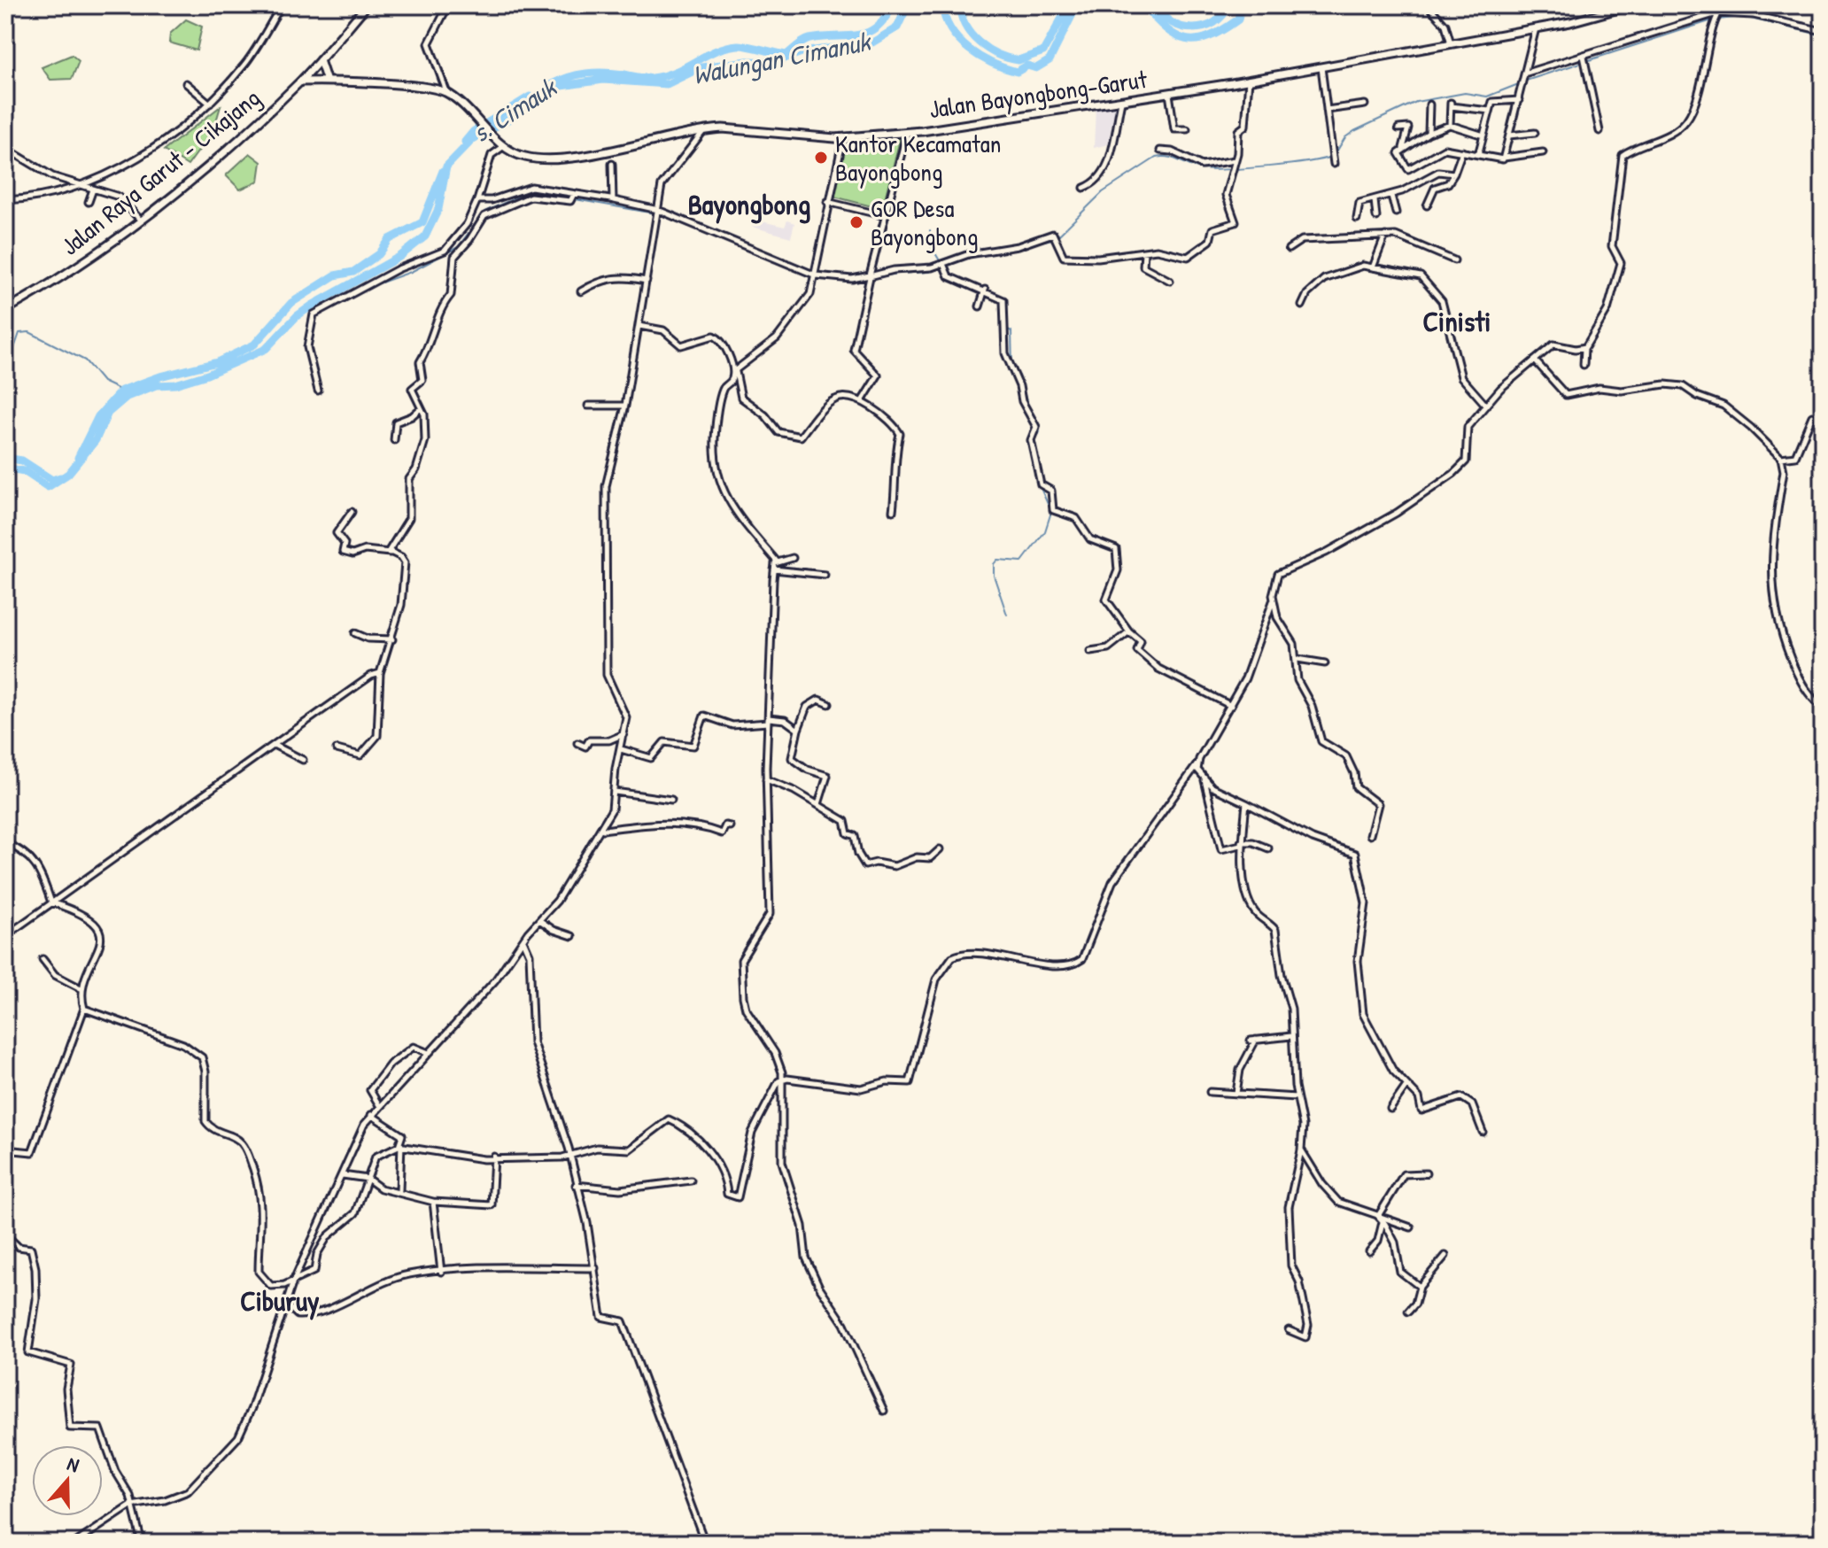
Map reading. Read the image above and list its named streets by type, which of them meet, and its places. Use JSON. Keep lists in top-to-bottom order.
{
  "streets": {
    "main road": ["Jalan Bayongbong-Garut", "Jalan Raya Garut - Cikajang"]
  },
  "districts": ["Bayongbong", "Cinisti", "Ciburuy"],
  "water": ["Walungan Cimanuk", "s. Cimauk"],
  "places": ["Kantor Kecamatan Bayongbong", "GOR Desa Bayongbong"],
  "north": "top"
}
